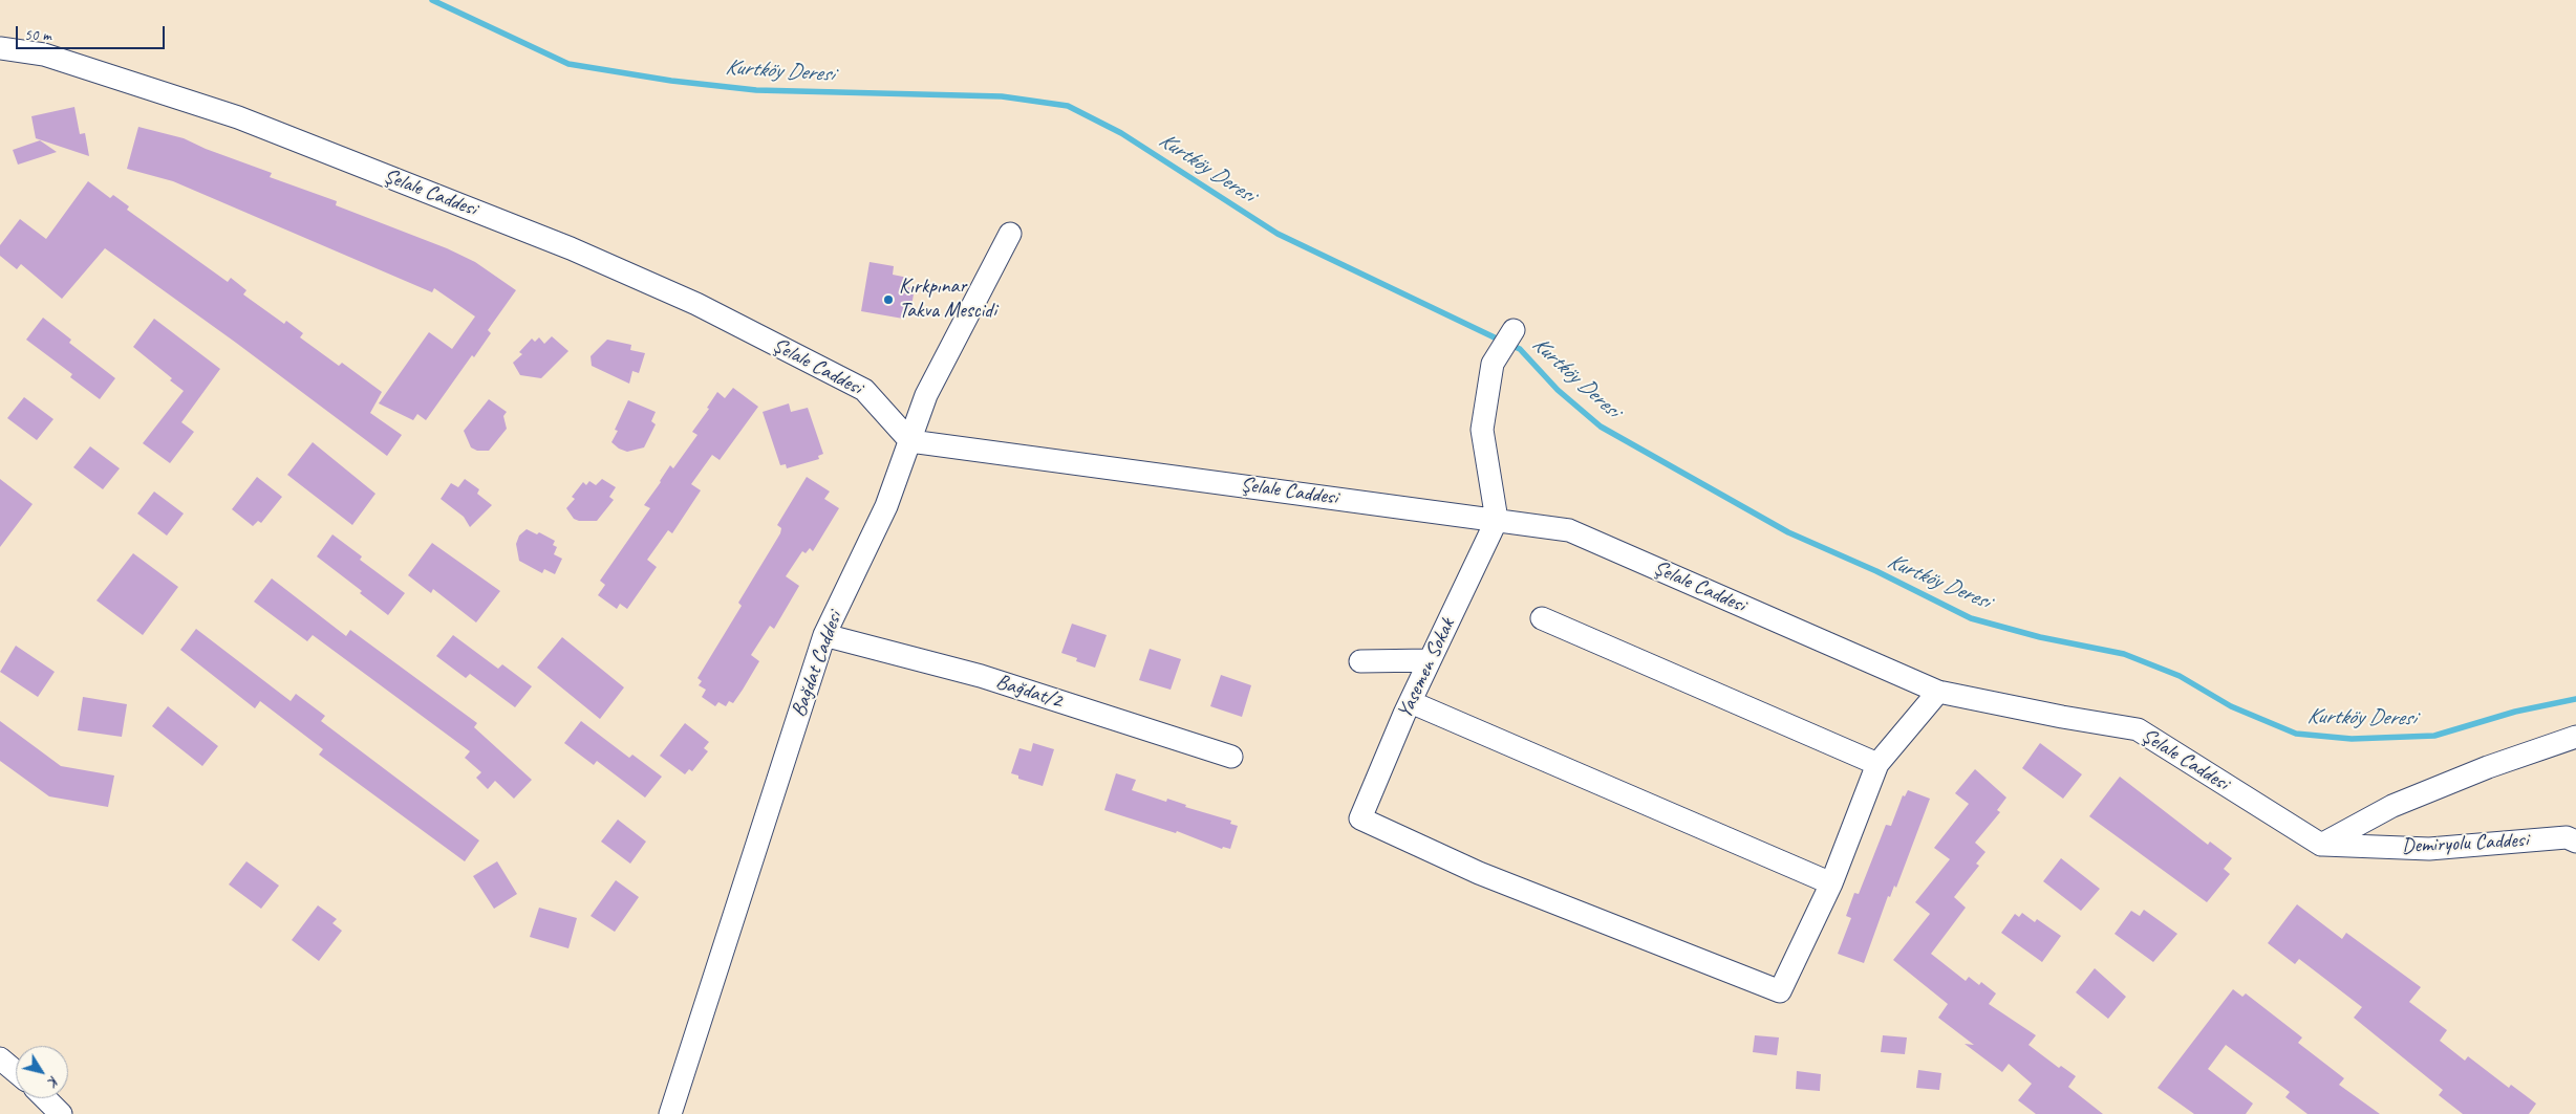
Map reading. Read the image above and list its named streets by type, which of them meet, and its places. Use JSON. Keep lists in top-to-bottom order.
{
  "streets": {
    "street": [
      "Şelale Caddesi",
      "Bağdat Caddesi",
      "Yasemen Sokak",
      "Bağdat/2",
      "Demiryolu Caddesi"
    ]
  },
  "crossings": [
    ["Şelale Caddesi", "Bağdat Caddesi"],
    ["Şelale Caddesi", "Yasemen Sokak"],
    ["Şelale Caddesi", "Demiryolu Caddesi"],
    ["Bağdat Caddesi", "Bağdat/2"]
  ],
  "water": ["Kurtköy Deresi"],
  "places": ["Kırkpınar Takva Mescidi"],
  "scale_bar": "50 m",
  "north": "bottom right"
}
